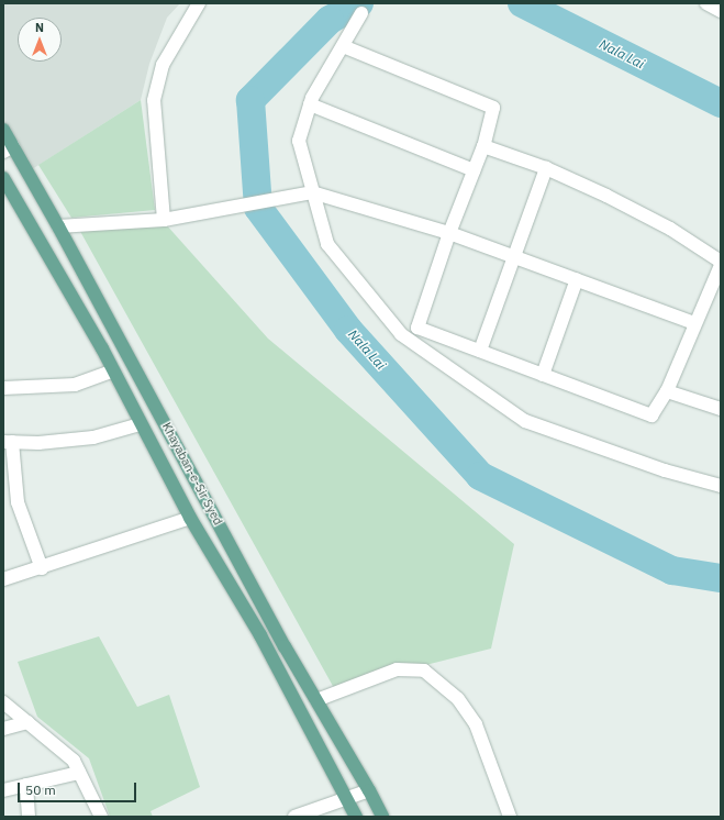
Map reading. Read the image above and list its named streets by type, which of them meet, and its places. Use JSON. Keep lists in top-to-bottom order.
{
  "streets": {
    "main road": ["Khayaban-e-Sir Syed"]
  },
  "water": ["Nala Lai"],
  "scale_bar": "50 m",
  "north": "top"
}
